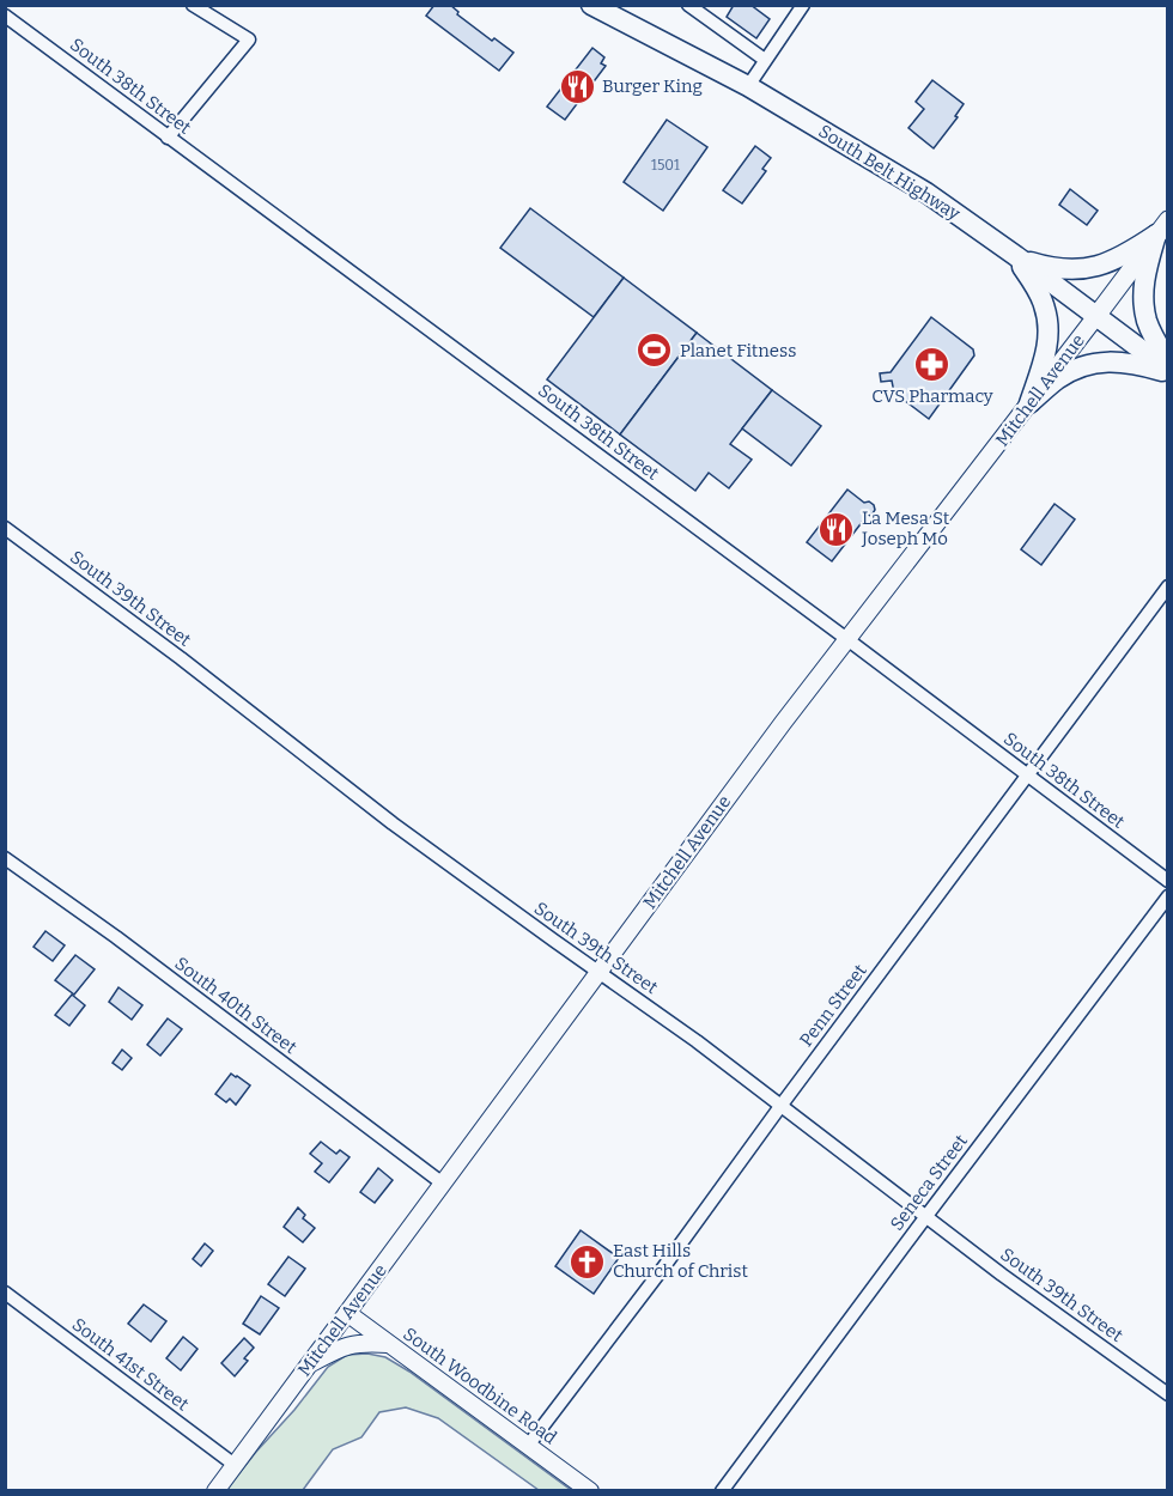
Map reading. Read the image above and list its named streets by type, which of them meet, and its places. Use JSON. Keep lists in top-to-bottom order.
{
  "streets": {
    "main road": ["South Belt Highway", "Mitchell Avenue"],
    "street": [
      "South 38th Street",
      "South 39th Street",
      "South 40th Street",
      "Penn Street",
      "Seneca Street",
      "South 41st Street",
      "South Woodbine Road"
    ]
  },
  "crossings": [
    ["South 38th Street", "Mitchell Avenue"],
    ["South 38th Street", "Penn Street"],
    ["South Belt Highway", "Mitchell Avenue"],
    ["Mitchell Avenue", "South 39th Street"],
    ["Mitchell Avenue", "South 40th Street"],
    ["Mitchell Avenue", "South 41st Street"],
    ["Mitchell Avenue", "South Woodbine Road"],
    ["South 39th Street", "Penn Street"],
    ["South 39th Street", "Seneca Street"],
    ["Penn Street", "South Woodbine Road"]
  ],
  "places": {
    "restaurant": ["Burger King", "La Mesa St Joseph Mo"],
    "sports": ["Planet Fitness"],
    "pharmacy": ["CVS Pharmacy"],
    "church": ["East Hills Church of Christ"]
  },
  "house_numbers": ["1501"]
}
